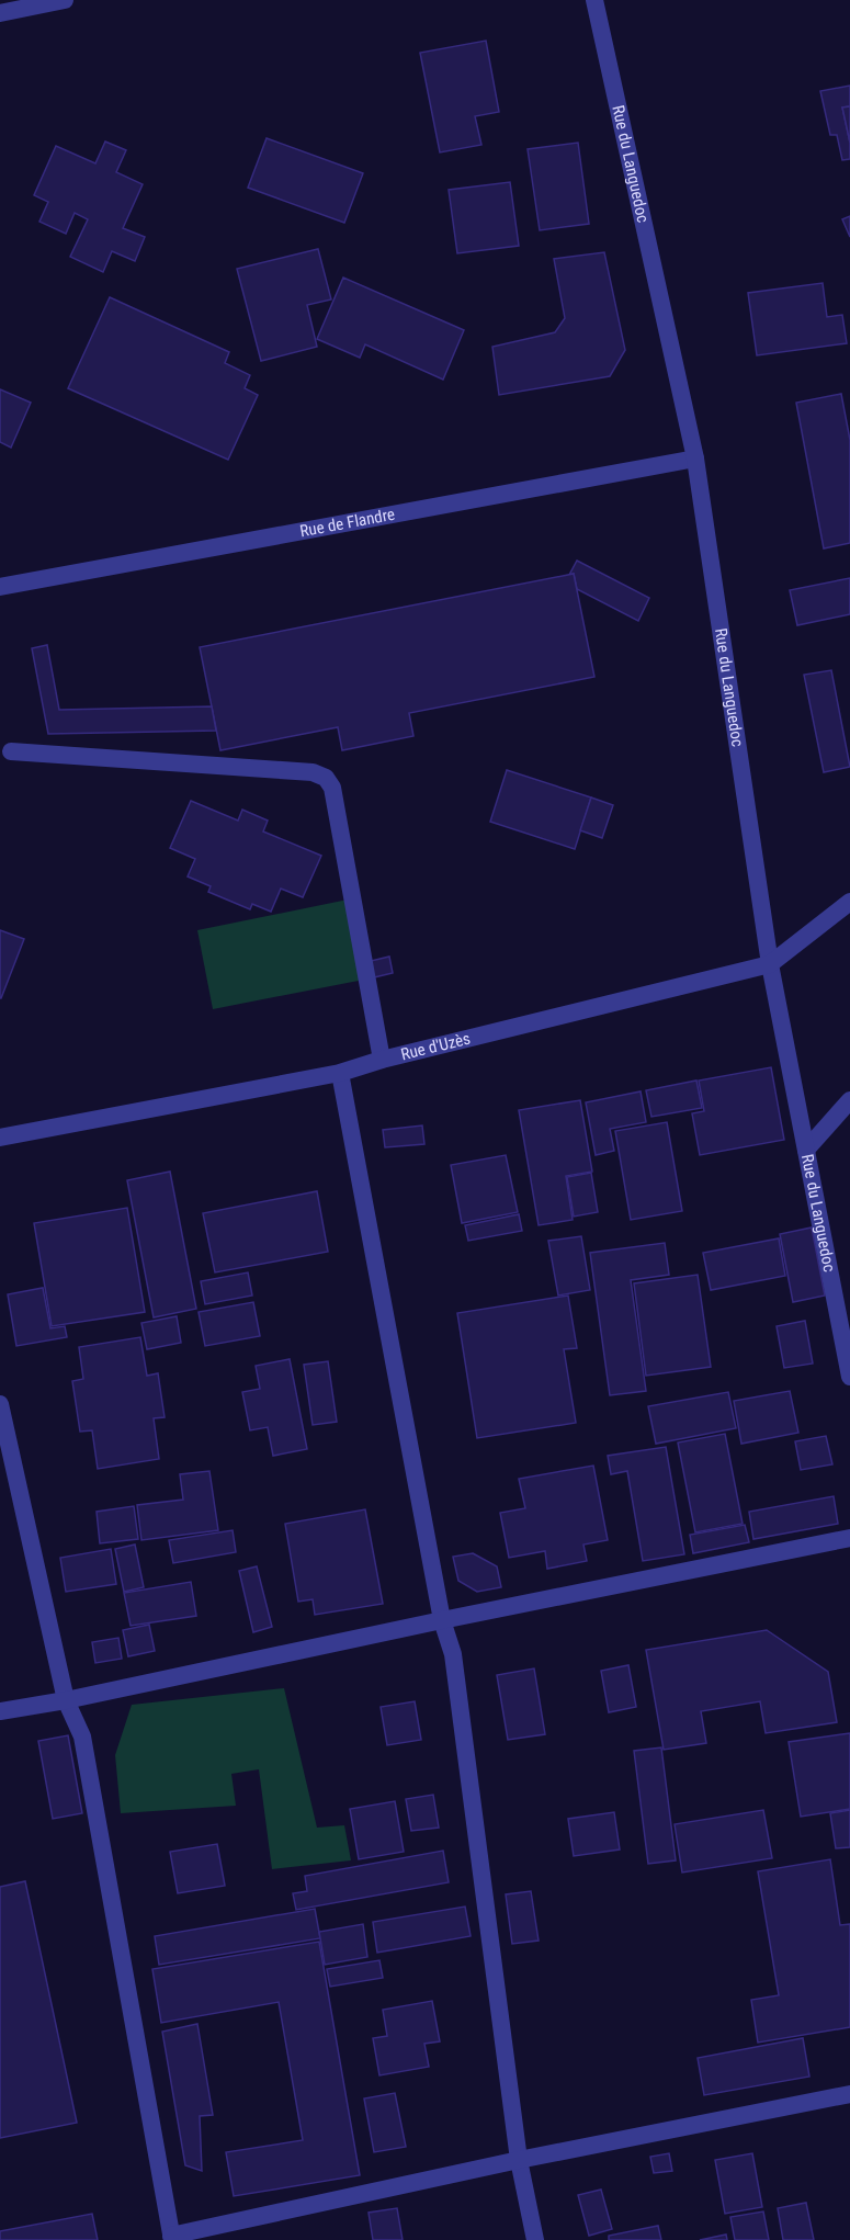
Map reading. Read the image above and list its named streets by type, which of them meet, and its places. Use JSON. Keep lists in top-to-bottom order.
{
  "streets": {
    "street": ["Rue du Languedoc", "Rue de Flandre", "Rue d'Uzès"]
  },
  "crossings": [
    ["Rue du Languedoc", "Rue de Flandre"],
    ["Rue du Languedoc", "Rue d'Uzès"]
  ]
}
